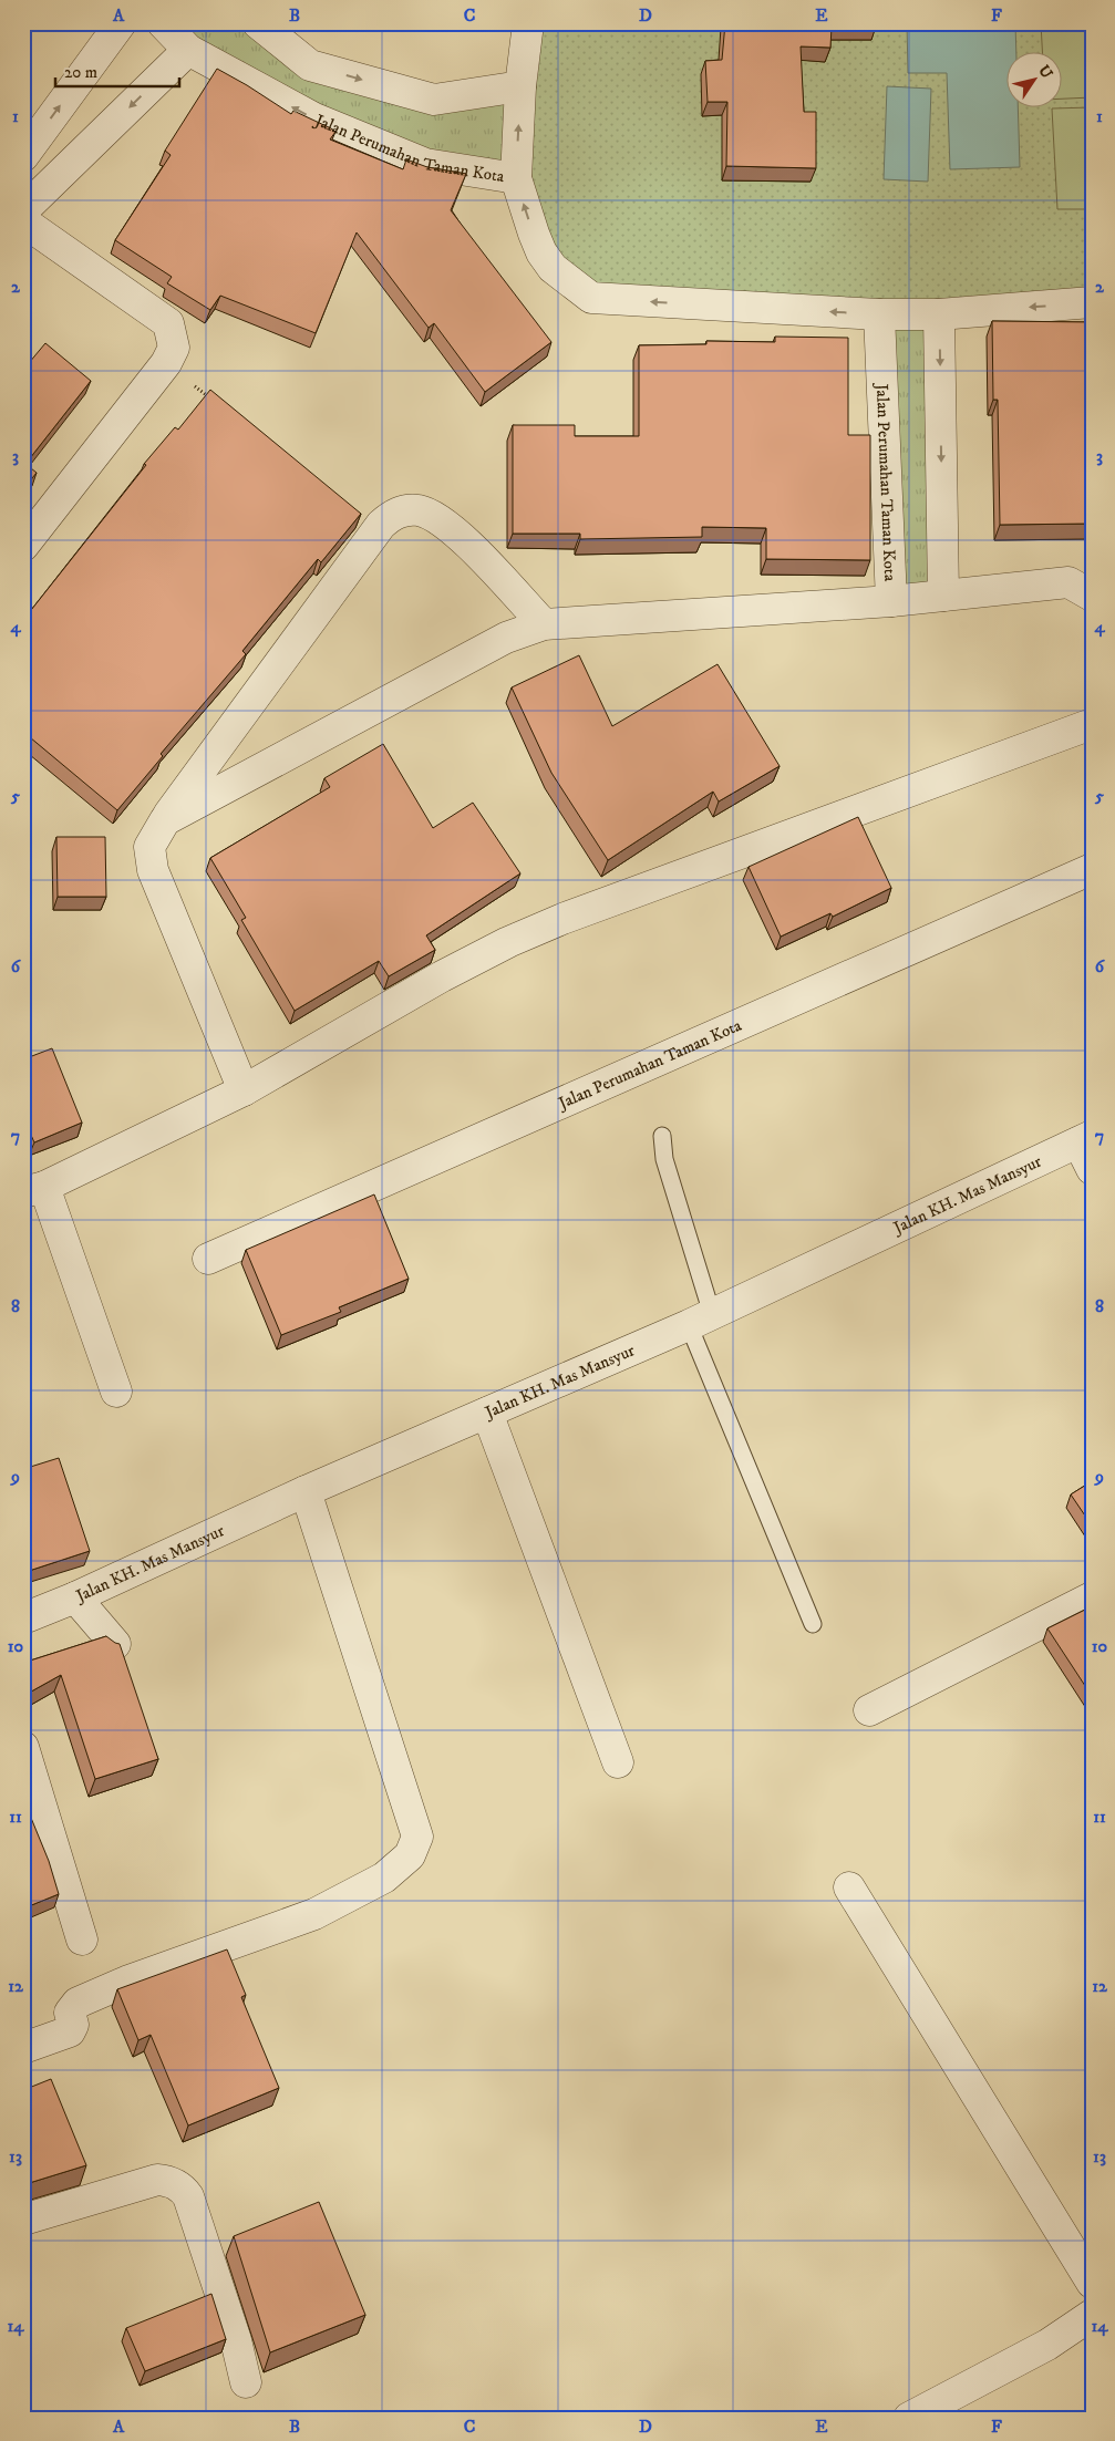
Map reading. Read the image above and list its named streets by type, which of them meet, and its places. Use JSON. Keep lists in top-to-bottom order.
{
  "streets": {
    "street": ["Jalan Perumahan Taman Kota", "Jalan KH. Mas Mansyur"]
  },
  "one_way": ["Jalan Perumahan Taman Kota"],
  "scale_bar": "20 m",
  "north": "top right",
  "grid": {
    "columns": [
      "A",
      "B",
      "C",
      "D",
      "E",
      "F"
    ],
    "rows": [
      "1",
      "2",
      "3",
      "4",
      "5",
      "6",
      "7",
      "8",
      "9",
      "10",
      "11",
      "12",
      "13",
      "14"
    ]
  }
}
